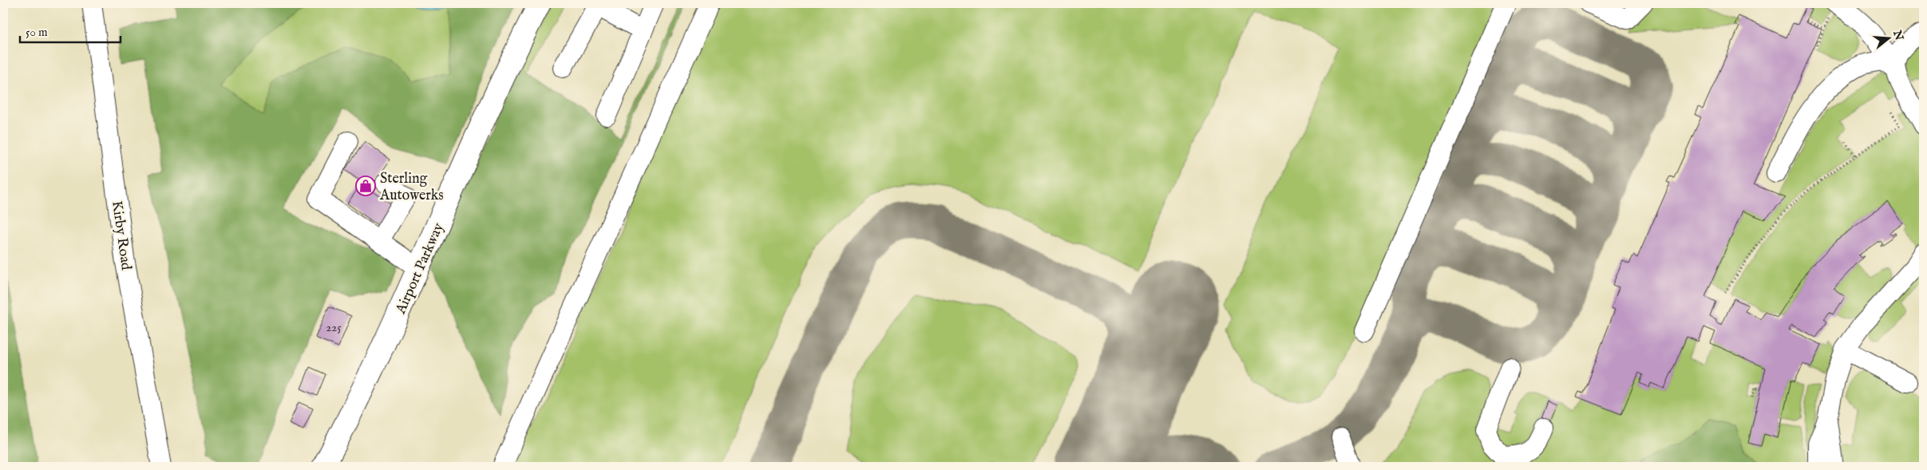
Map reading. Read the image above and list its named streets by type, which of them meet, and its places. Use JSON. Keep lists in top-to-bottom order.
{
  "streets": {
    "main road": ["Airport Parkway"],
    "street": ["Kirby Road"]
  },
  "places": {
    "shop": ["Sterling Autowerks"]
  },
  "house_numbers": ["225"],
  "scale_bar": "50 m",
  "north": "right"
}
